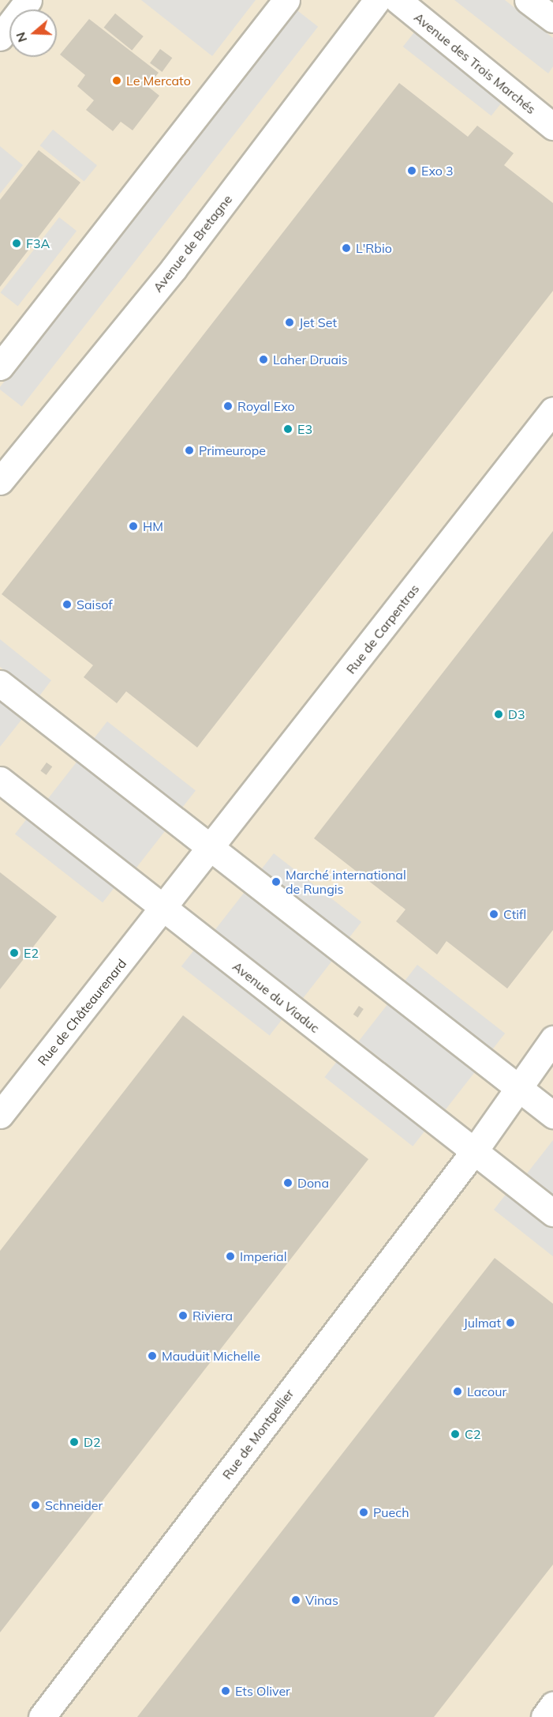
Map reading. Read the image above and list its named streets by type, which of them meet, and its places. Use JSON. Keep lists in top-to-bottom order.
{
  "streets": {
    "lane": [
      "Avenue des Trois Marchés",
      "Avenue de Bretagne",
      "Rue de Carpentras",
      "Avenue du Viaduc",
      "Rue de Châteaurenard",
      "Rue de Montpellier"
    ]
  },
  "crossings": [
    ["Rue de Carpentras", "Avenue du Viaduc"],
    ["Rue de Carpentras", "Rue de Châteaurenard"],
    ["Avenue du Viaduc", "Rue de Châteaurenard"],
    ["Avenue du Viaduc", "Rue de Montpellier"]
  ],
  "places": [
    "Le Mercato",
    "Exo 3",
    "F3A",
    "L'Rbio",
    "Jet Set",
    "Laher Druais",
    "Royal Exo",
    "E3",
    "Primeurope",
    "HM",
    "Saisof",
    "D3",
    "Marché international de Rungis",
    "Ctifl",
    "E2",
    "Dona",
    "Imperial",
    "Riviera",
    "Julmat",
    "Mauduit Michelle",
    "Lacour",
    "C2",
    "D2",
    "Schneider",
    "Puech",
    "Vinas",
    "Ets Oliver"
  ],
  "north": "left"
}
